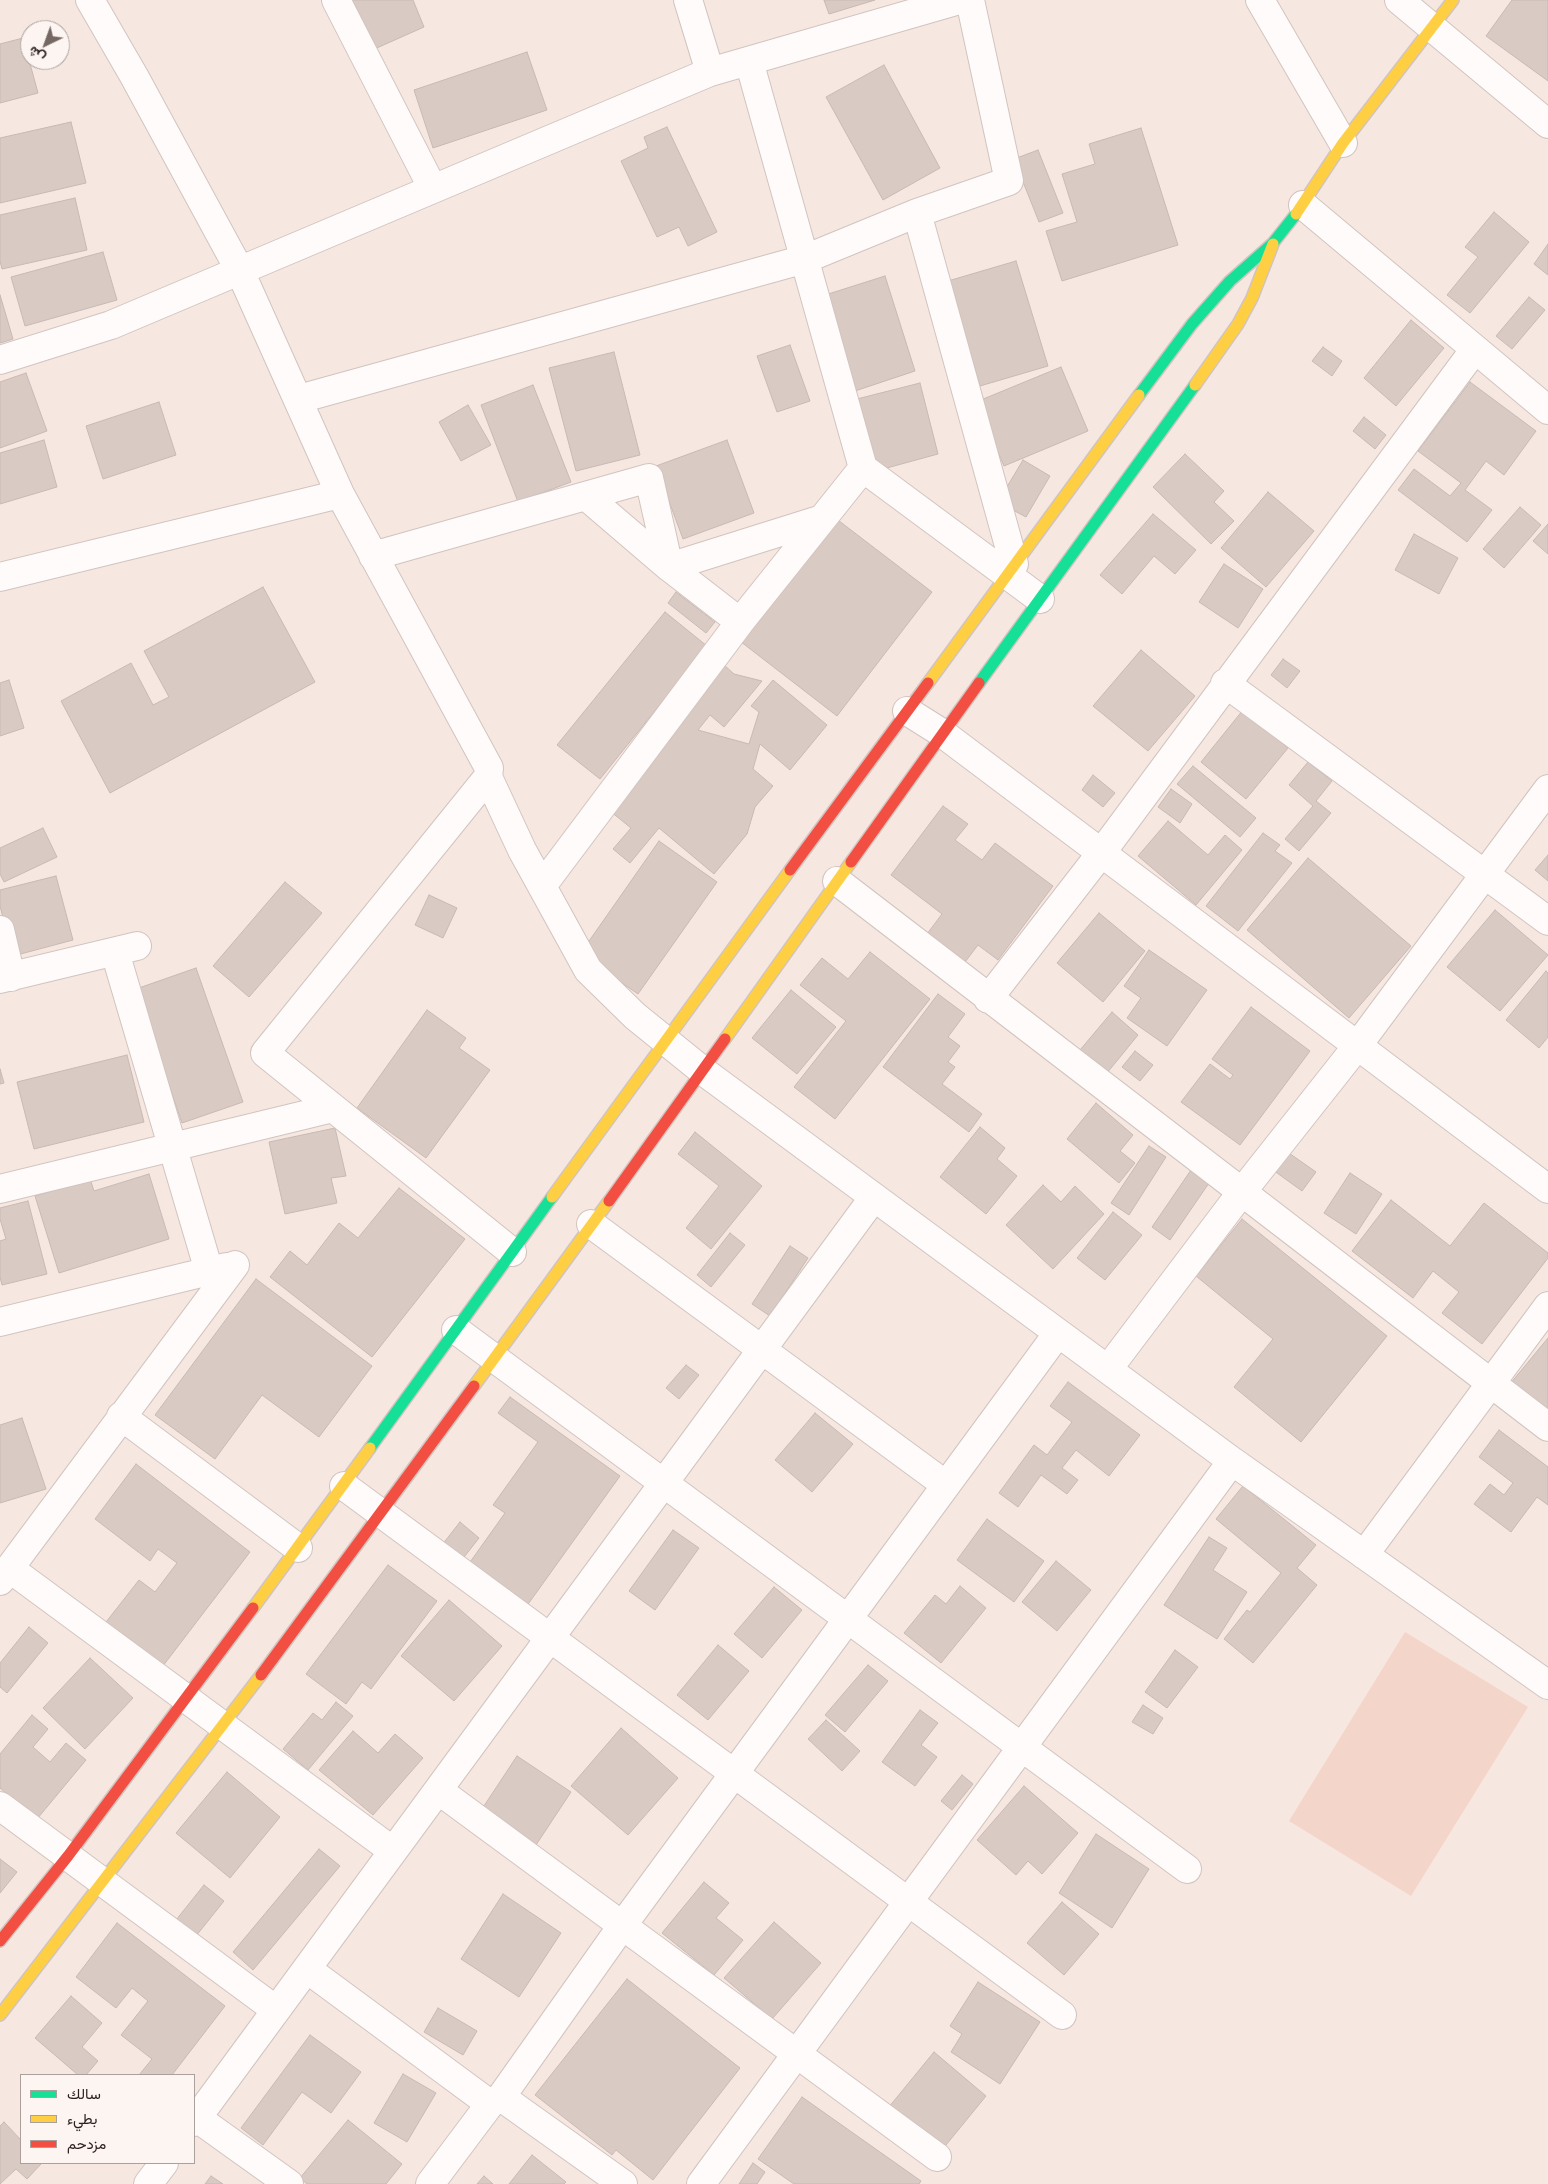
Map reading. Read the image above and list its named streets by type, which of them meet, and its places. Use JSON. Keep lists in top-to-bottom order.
{
  "legend": ["سالك", "بطيء", "مزدحم"],
  "north": "bottom left"
}
